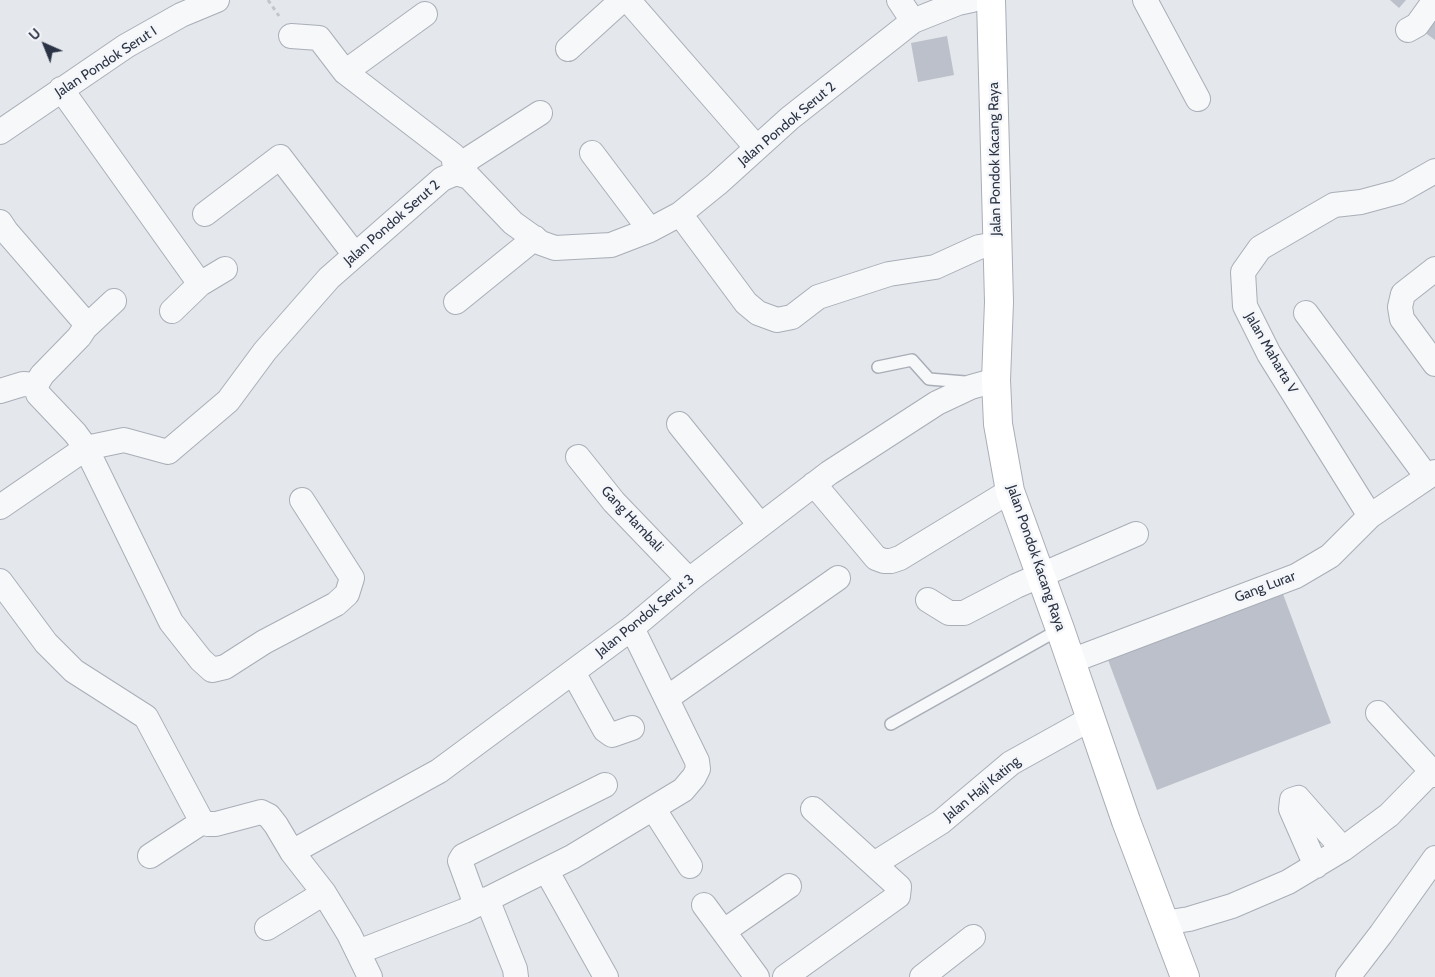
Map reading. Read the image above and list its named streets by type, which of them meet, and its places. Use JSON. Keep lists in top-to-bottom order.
{
  "streets": {
    "main road": ["Jalan Pondok Kacang Raya"],
    "street": [
      "Jalan Pondok Serut I",
      "Jalan Pondok Serut 2",
      "Jalan Maharta V",
      "Gang Hambali",
      "Gang Lurar",
      "Jalan Pondok Serut 3",
      "Jalan Haji Kating"
    ]
  },
  "crossings": [
    ["Jalan Pondok Kacang Raya", "Gang Lurar"],
    ["Jalan Pondok Kacang Raya", "Jalan Pondok Serut 3"],
    ["Jalan Pondok Kacang Raya", "Jalan Haji Kating"],
    ["Jalan Maharta V", "Gang Lurar"],
    ["Gang Hambali", "Jalan Pondok Serut 3"]
  ],
  "north": "top left"
}
